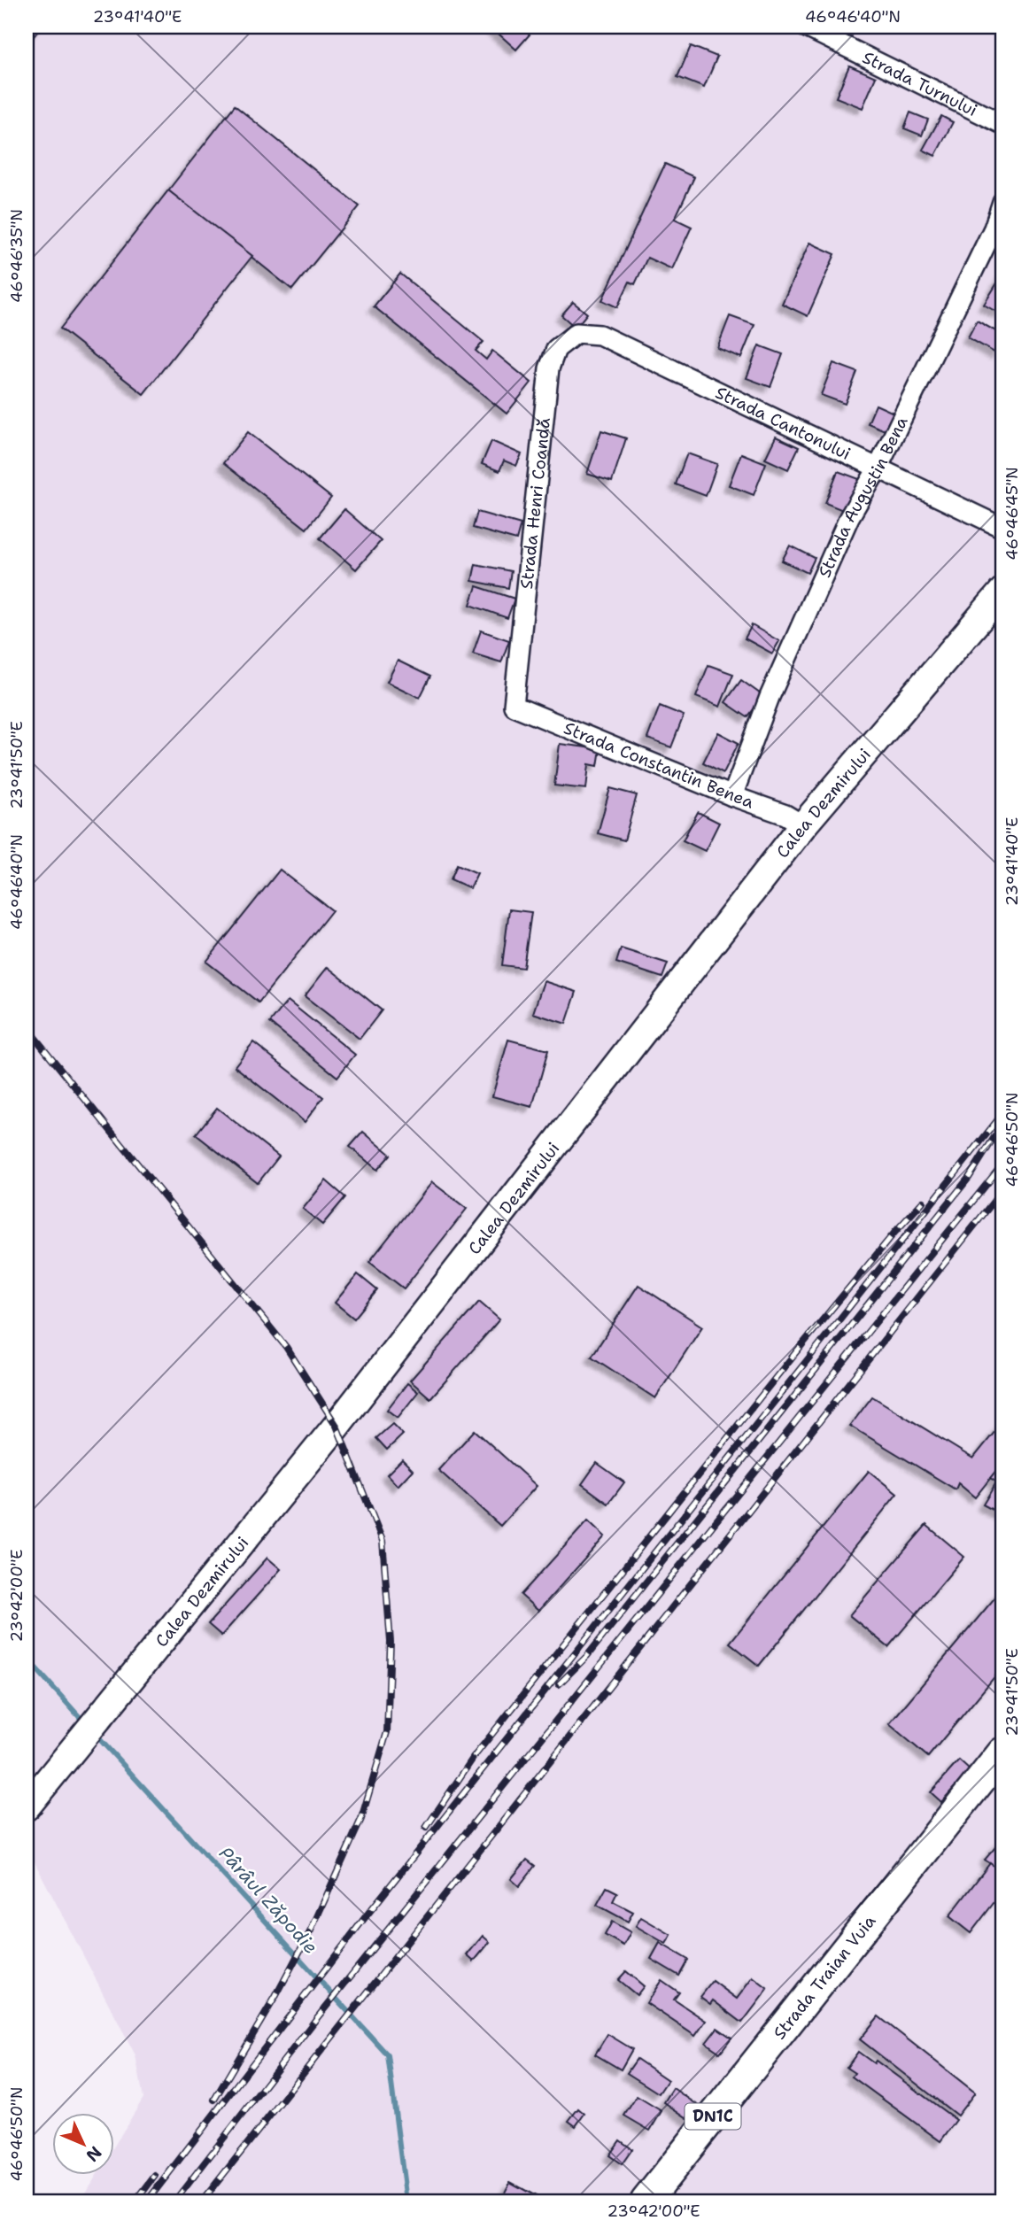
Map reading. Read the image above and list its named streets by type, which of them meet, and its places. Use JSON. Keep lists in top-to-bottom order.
{
  "streets": {
    "main road": ["Calea Dezmirului", "Strada Traian Vuia", "DN1C"],
    "street": [
      "Strada Turnului",
      "Strada Cantonului",
      "Strada Augustin Bena",
      "Strada Henri Coandă",
      "Strada Constantin Benea"
    ]
  },
  "crossings": [
    ["Strada Cantonului", "Strada Augustin Bena"],
    ["Strada Cantonului", "Strada Henri Coandă"],
    ["Strada Augustin Bena", "Strada Constantin Benea"],
    ["Strada Henri Coandă", "Strada Constantin Benea"],
    ["Strada Constantin Benea", "Calea Dezmirului"]
  ],
  "water": ["Pârâul Zăpodie"],
  "north": "bottom right",
  "coordinates": [
    "23°41'40\"E",
    "46°46'40\"N",
    "46°46'35\"N",
    "46°46'45\"N",
    "23°41'50\"E",
    "46°46'50\"N",
    "23°42'00\"E"
  ]
}
